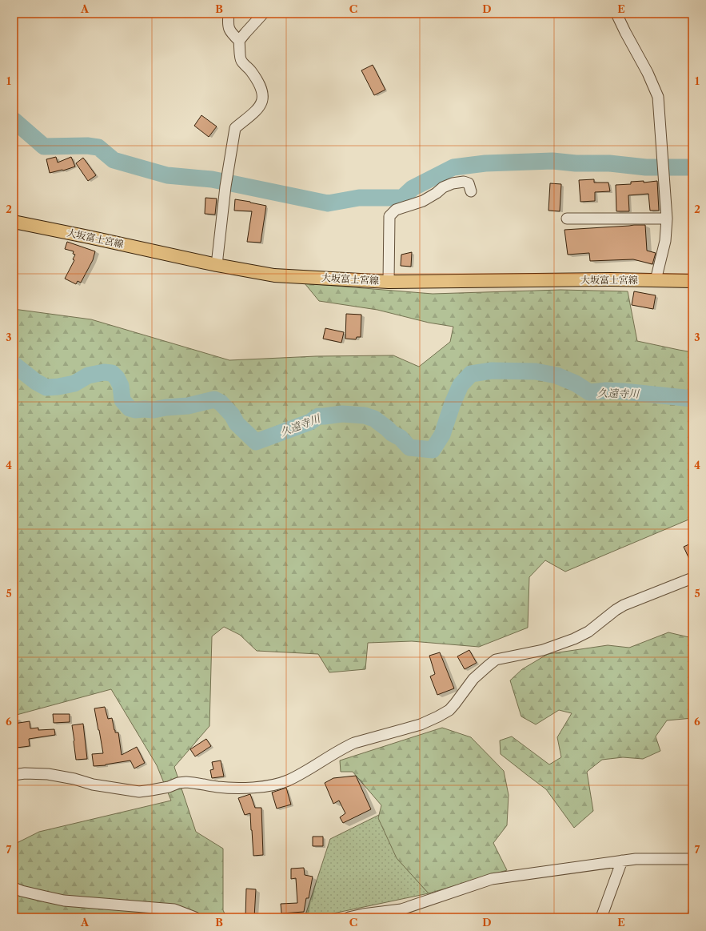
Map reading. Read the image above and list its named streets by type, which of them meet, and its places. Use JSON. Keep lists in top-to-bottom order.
{
  "streets": {
    "main road": ["大坂富士宮線"]
  },
  "water": ["久遠寺川"],
  "grid": {
    "columns": [
      "A",
      "B",
      "C",
      "D",
      "E"
    ],
    "rows": [
      "1",
      "2",
      "3",
      "4",
      "5",
      "6",
      "7"
    ]
  }
}
